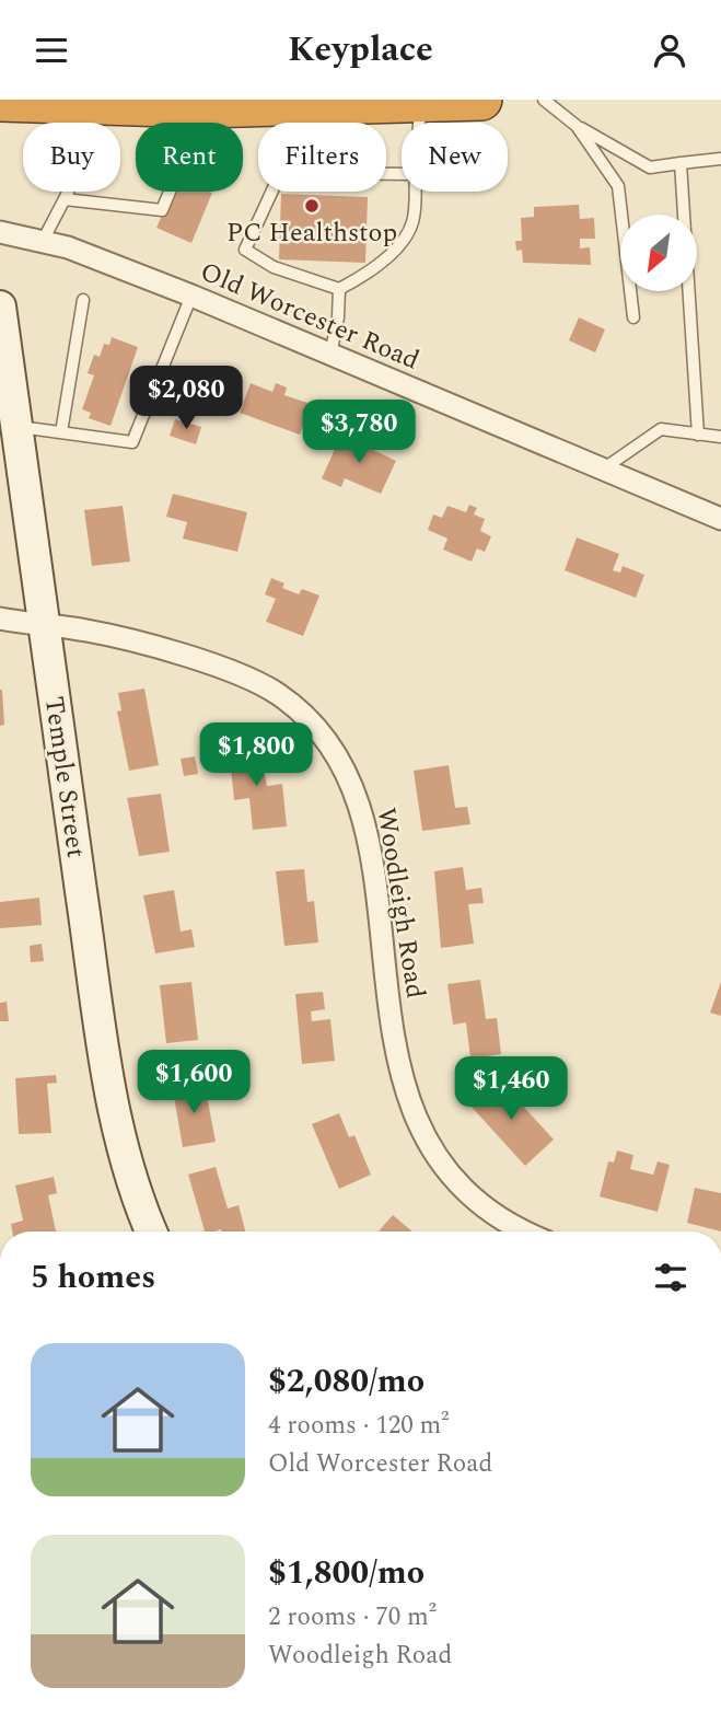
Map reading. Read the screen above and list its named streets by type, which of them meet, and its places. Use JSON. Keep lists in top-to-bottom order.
{
  "streets": {
    "street": ["Old Worcester Road", "Temple Street", "Woodleigh Road"]
  },
  "crossings": [
    ["Temple Street", "Woodleigh Road"]
  ],
  "places": ["PC Healthstop"],
  "north": "bottom left",
  "page": {
    "header": "Keyplace",
    "chip": [
      "Buy",
      "Rent",
      "Filters",
      "New"
    ],
    "price": [
      "$2,080",
      "$3,780",
      "$1,800",
      "$1,600",
      "$1,460"
    ],
    "heading": "5 homes",
    "list": [
      {
        "name": "$2,080/mo",
        "note": "4 rooms · 120 m² · Old Worcester Road"
      },
      {
        "name": "$1,800/mo",
        "note": "2 rooms · 70 m² · Woodleigh Road"
      }
    ]
  }
}
